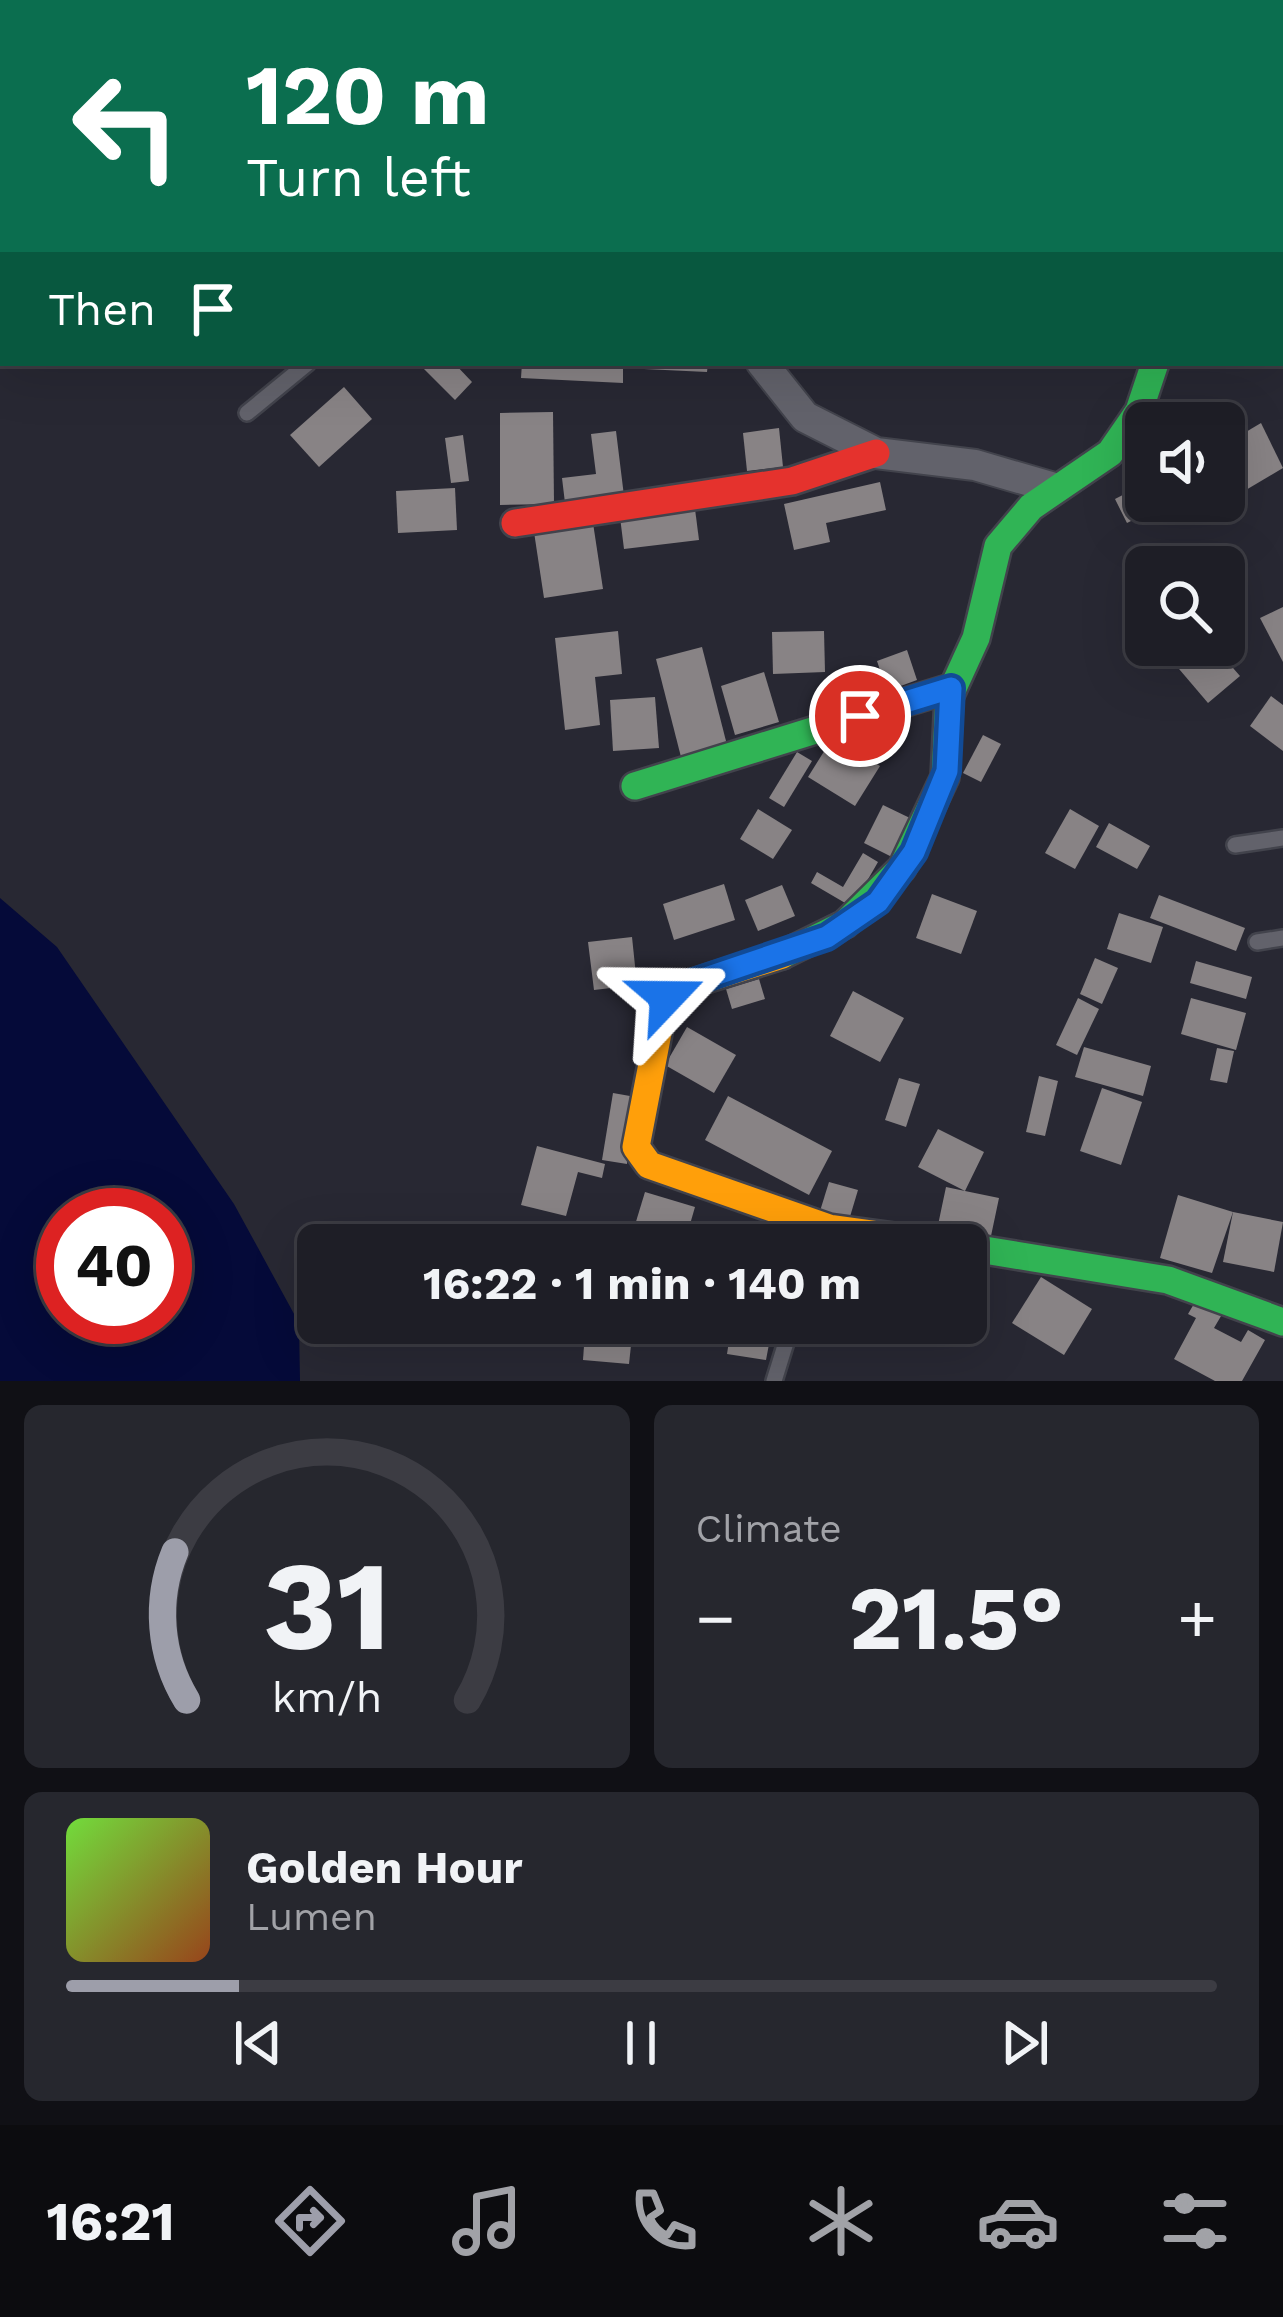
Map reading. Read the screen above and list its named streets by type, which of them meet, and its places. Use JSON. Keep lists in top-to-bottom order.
{
  "page": {
    "turn": ["120 m", "Turn left"],
    "then": "Then",
    "limit": "40",
    "trip": "16:22 · 1 min · 140 m",
    "tile": "Climate",
    "heat": ["−", "21.5°", "+"],
    "song": ["Golden Hour", "Lumen"],
    "tabs": "16:21",
    "gauge": ["31", "km/h"]
  }
}
